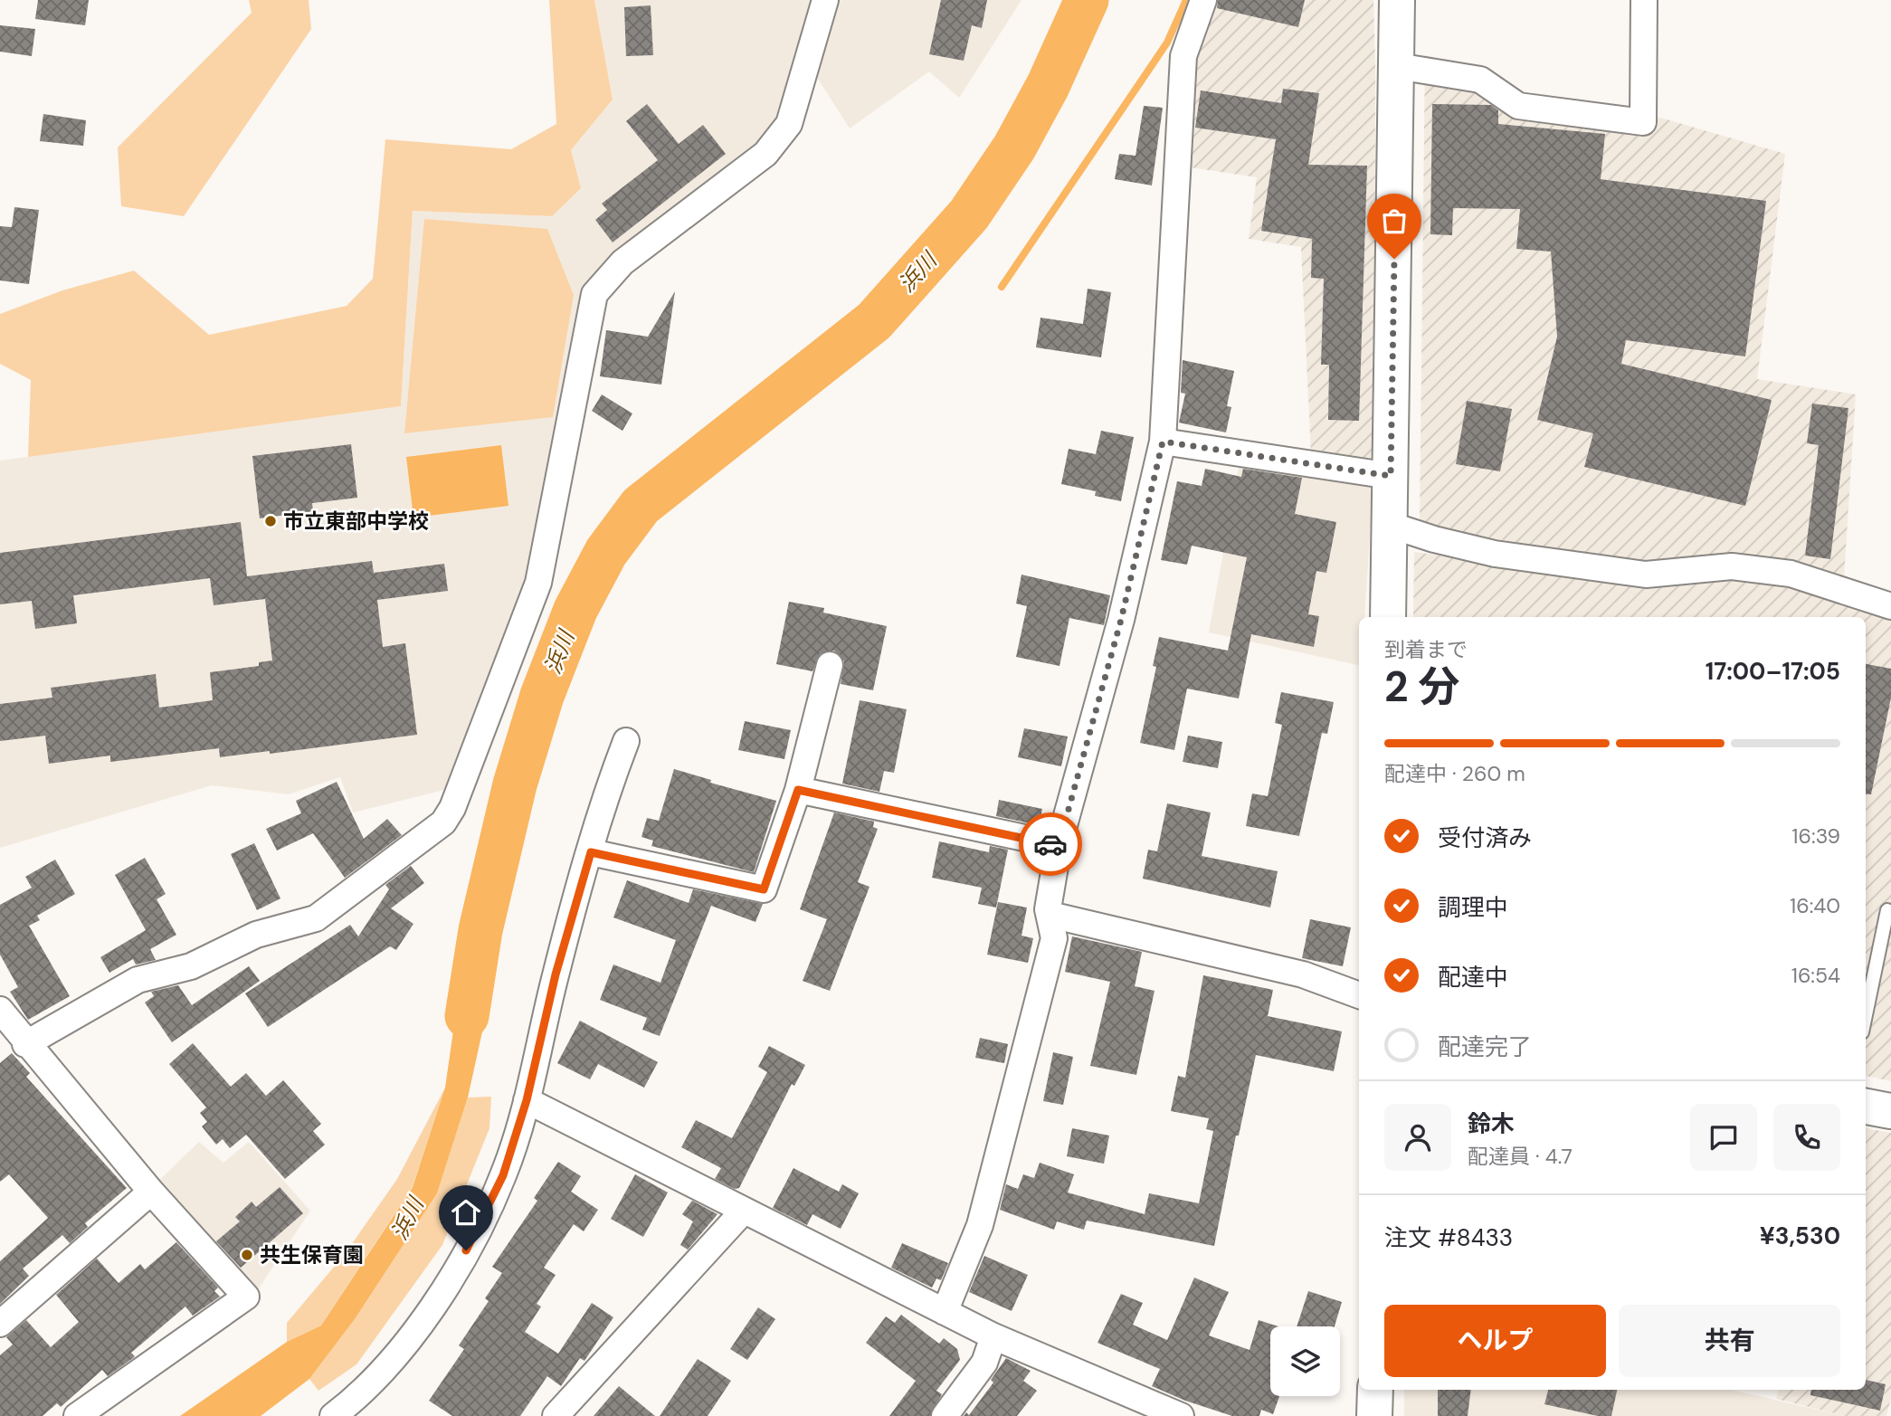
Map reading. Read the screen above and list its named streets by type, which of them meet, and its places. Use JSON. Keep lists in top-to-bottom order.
{
  "water": ["浜川"],
  "places": ["市立東部中学校", "共生保育園"],
  "page": {
    "heading": ["2 分", "到着まで", "17:00–17:05"],
    "panel": [
      "鈴木",
      "配達員 · 4.7",
      "注文 #8433",
      "¥3,530"
    ],
    "bar": "配達中 · 260 m",
    "list": [
      ["受付済み", "16:39"],
      ["調理中", "16:40"],
      ["配達中", "16:54"],
      "配達完了"
    ],
    "buttons": ["ヘルプ", "共有"]
  }
}
